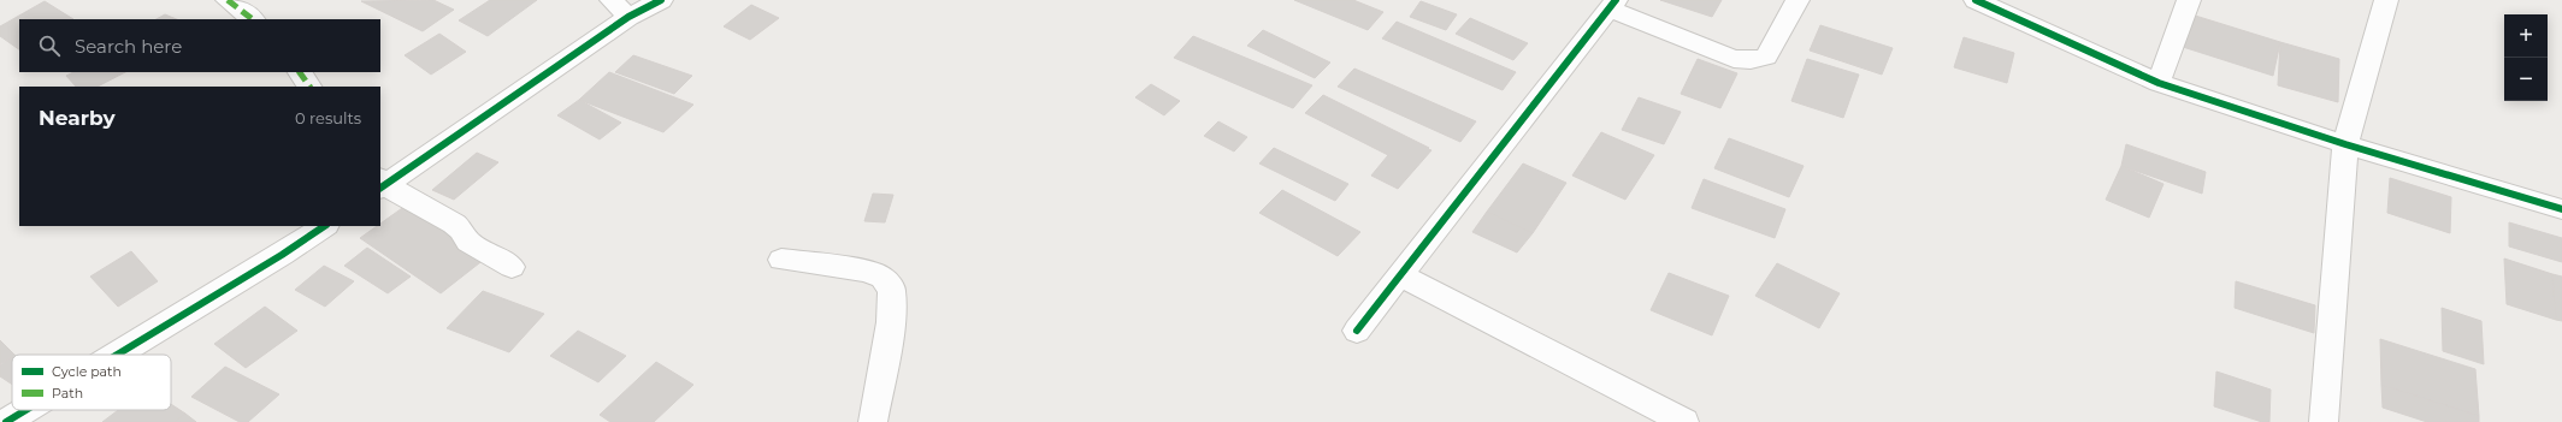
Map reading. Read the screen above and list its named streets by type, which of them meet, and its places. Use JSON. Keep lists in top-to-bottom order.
{
  "legend": ["Cycle path", "Path"],
  "page": {
    "map_buttons": ["+", "−"],
    "search": "Search here",
    "heading": ["Nearby", "0 results"]
  }
}
